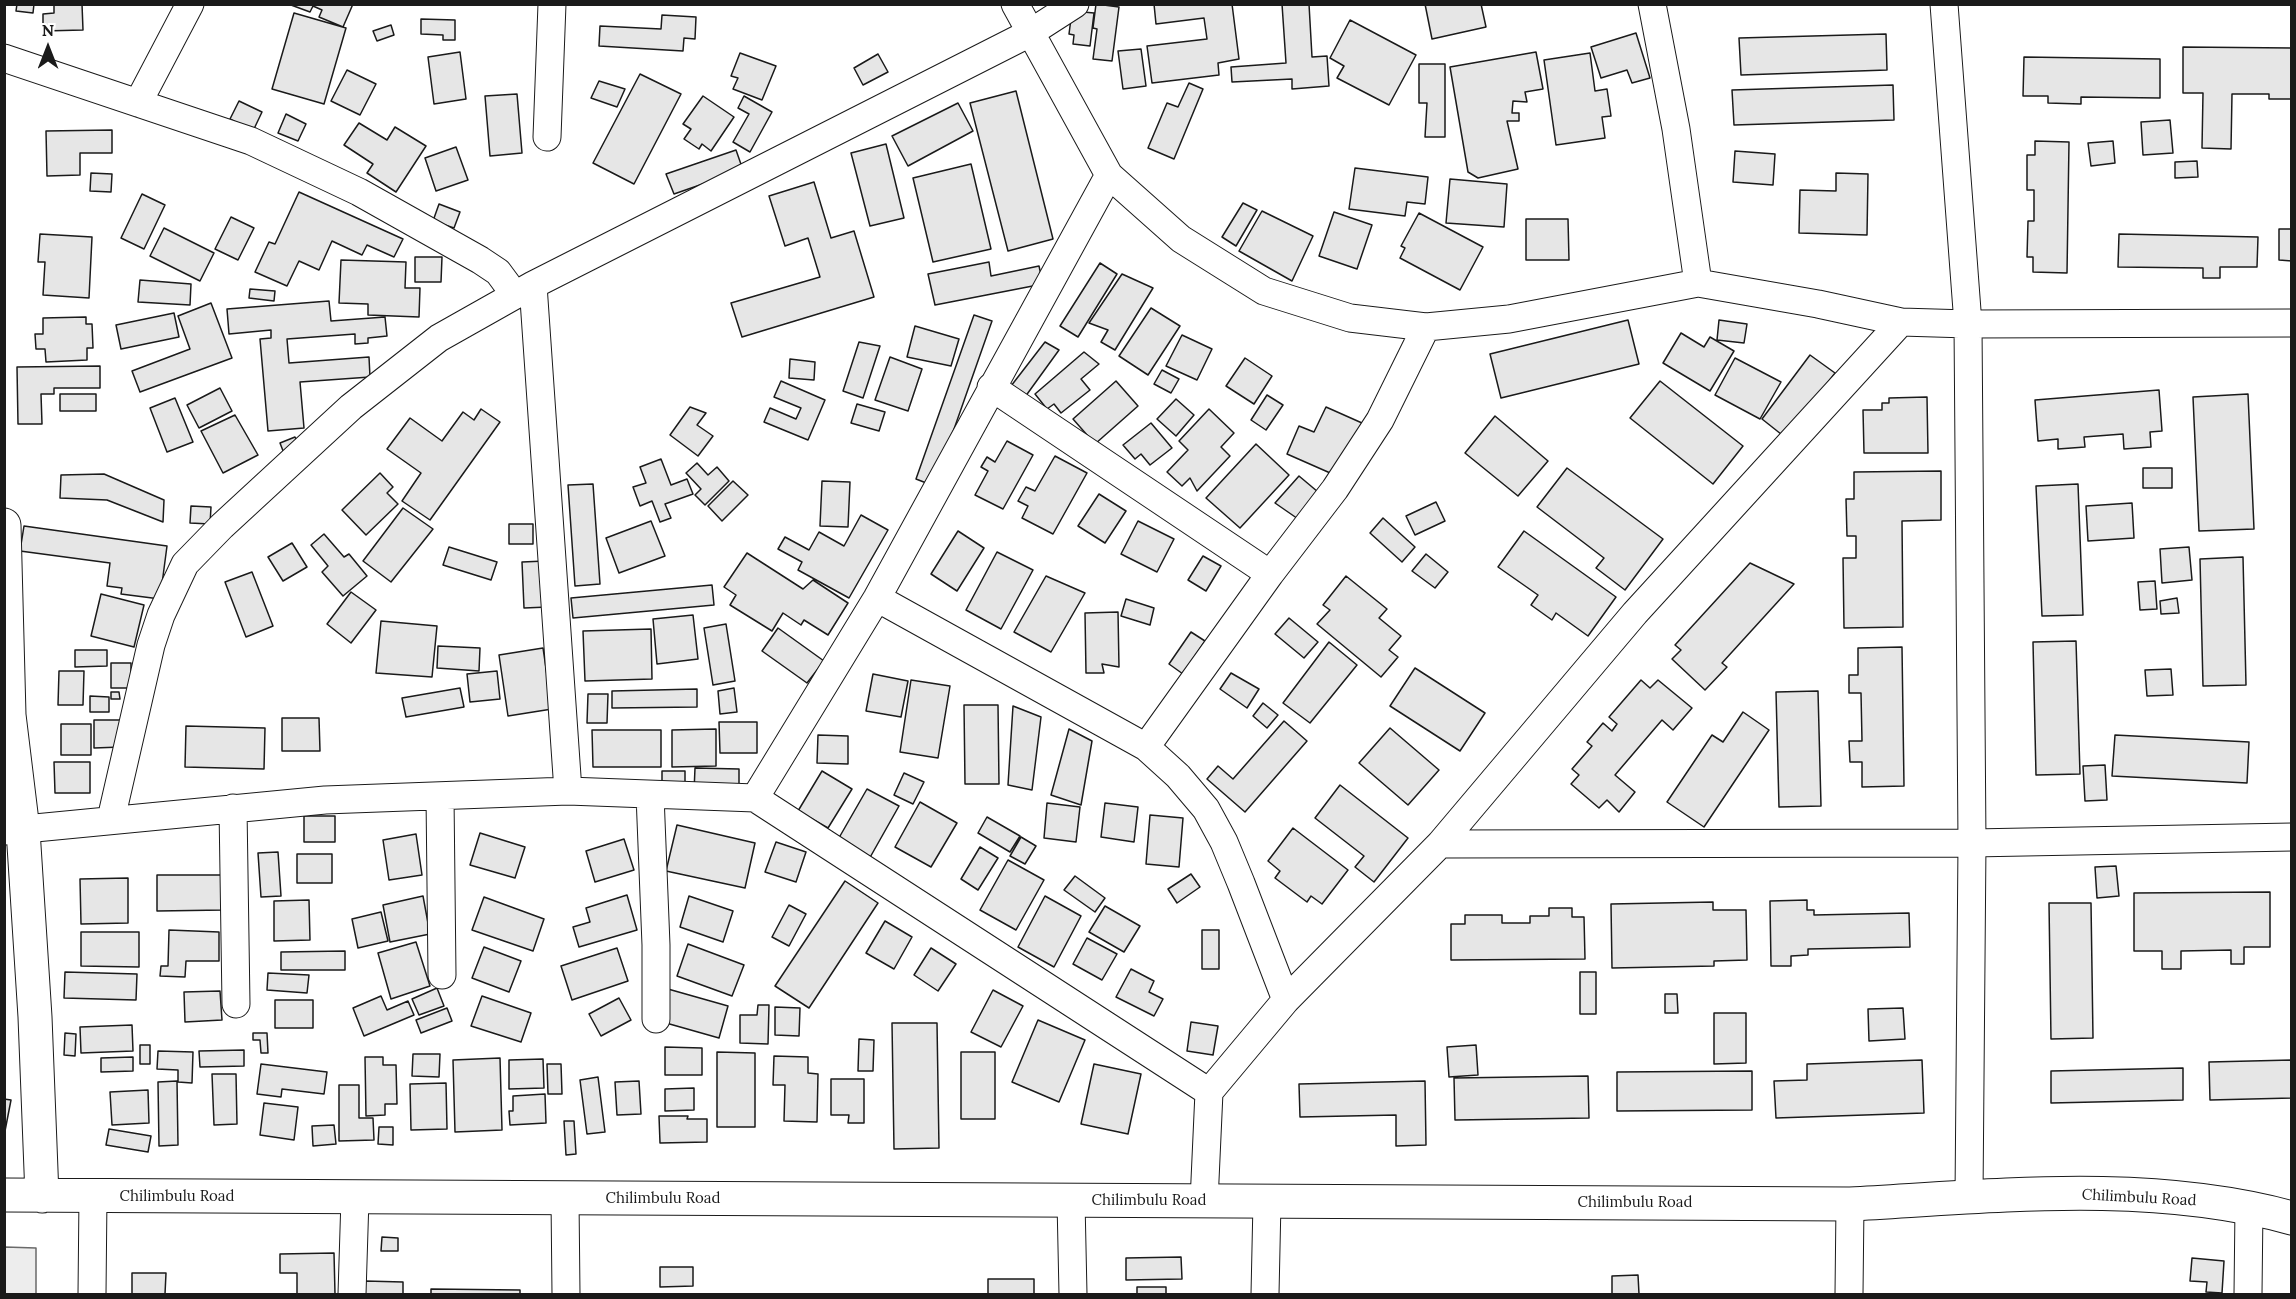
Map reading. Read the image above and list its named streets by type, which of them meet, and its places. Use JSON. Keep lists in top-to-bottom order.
{
  "streets": {
    "main road": ["Chilimbulu Road"]
  },
  "north": "top"
}
